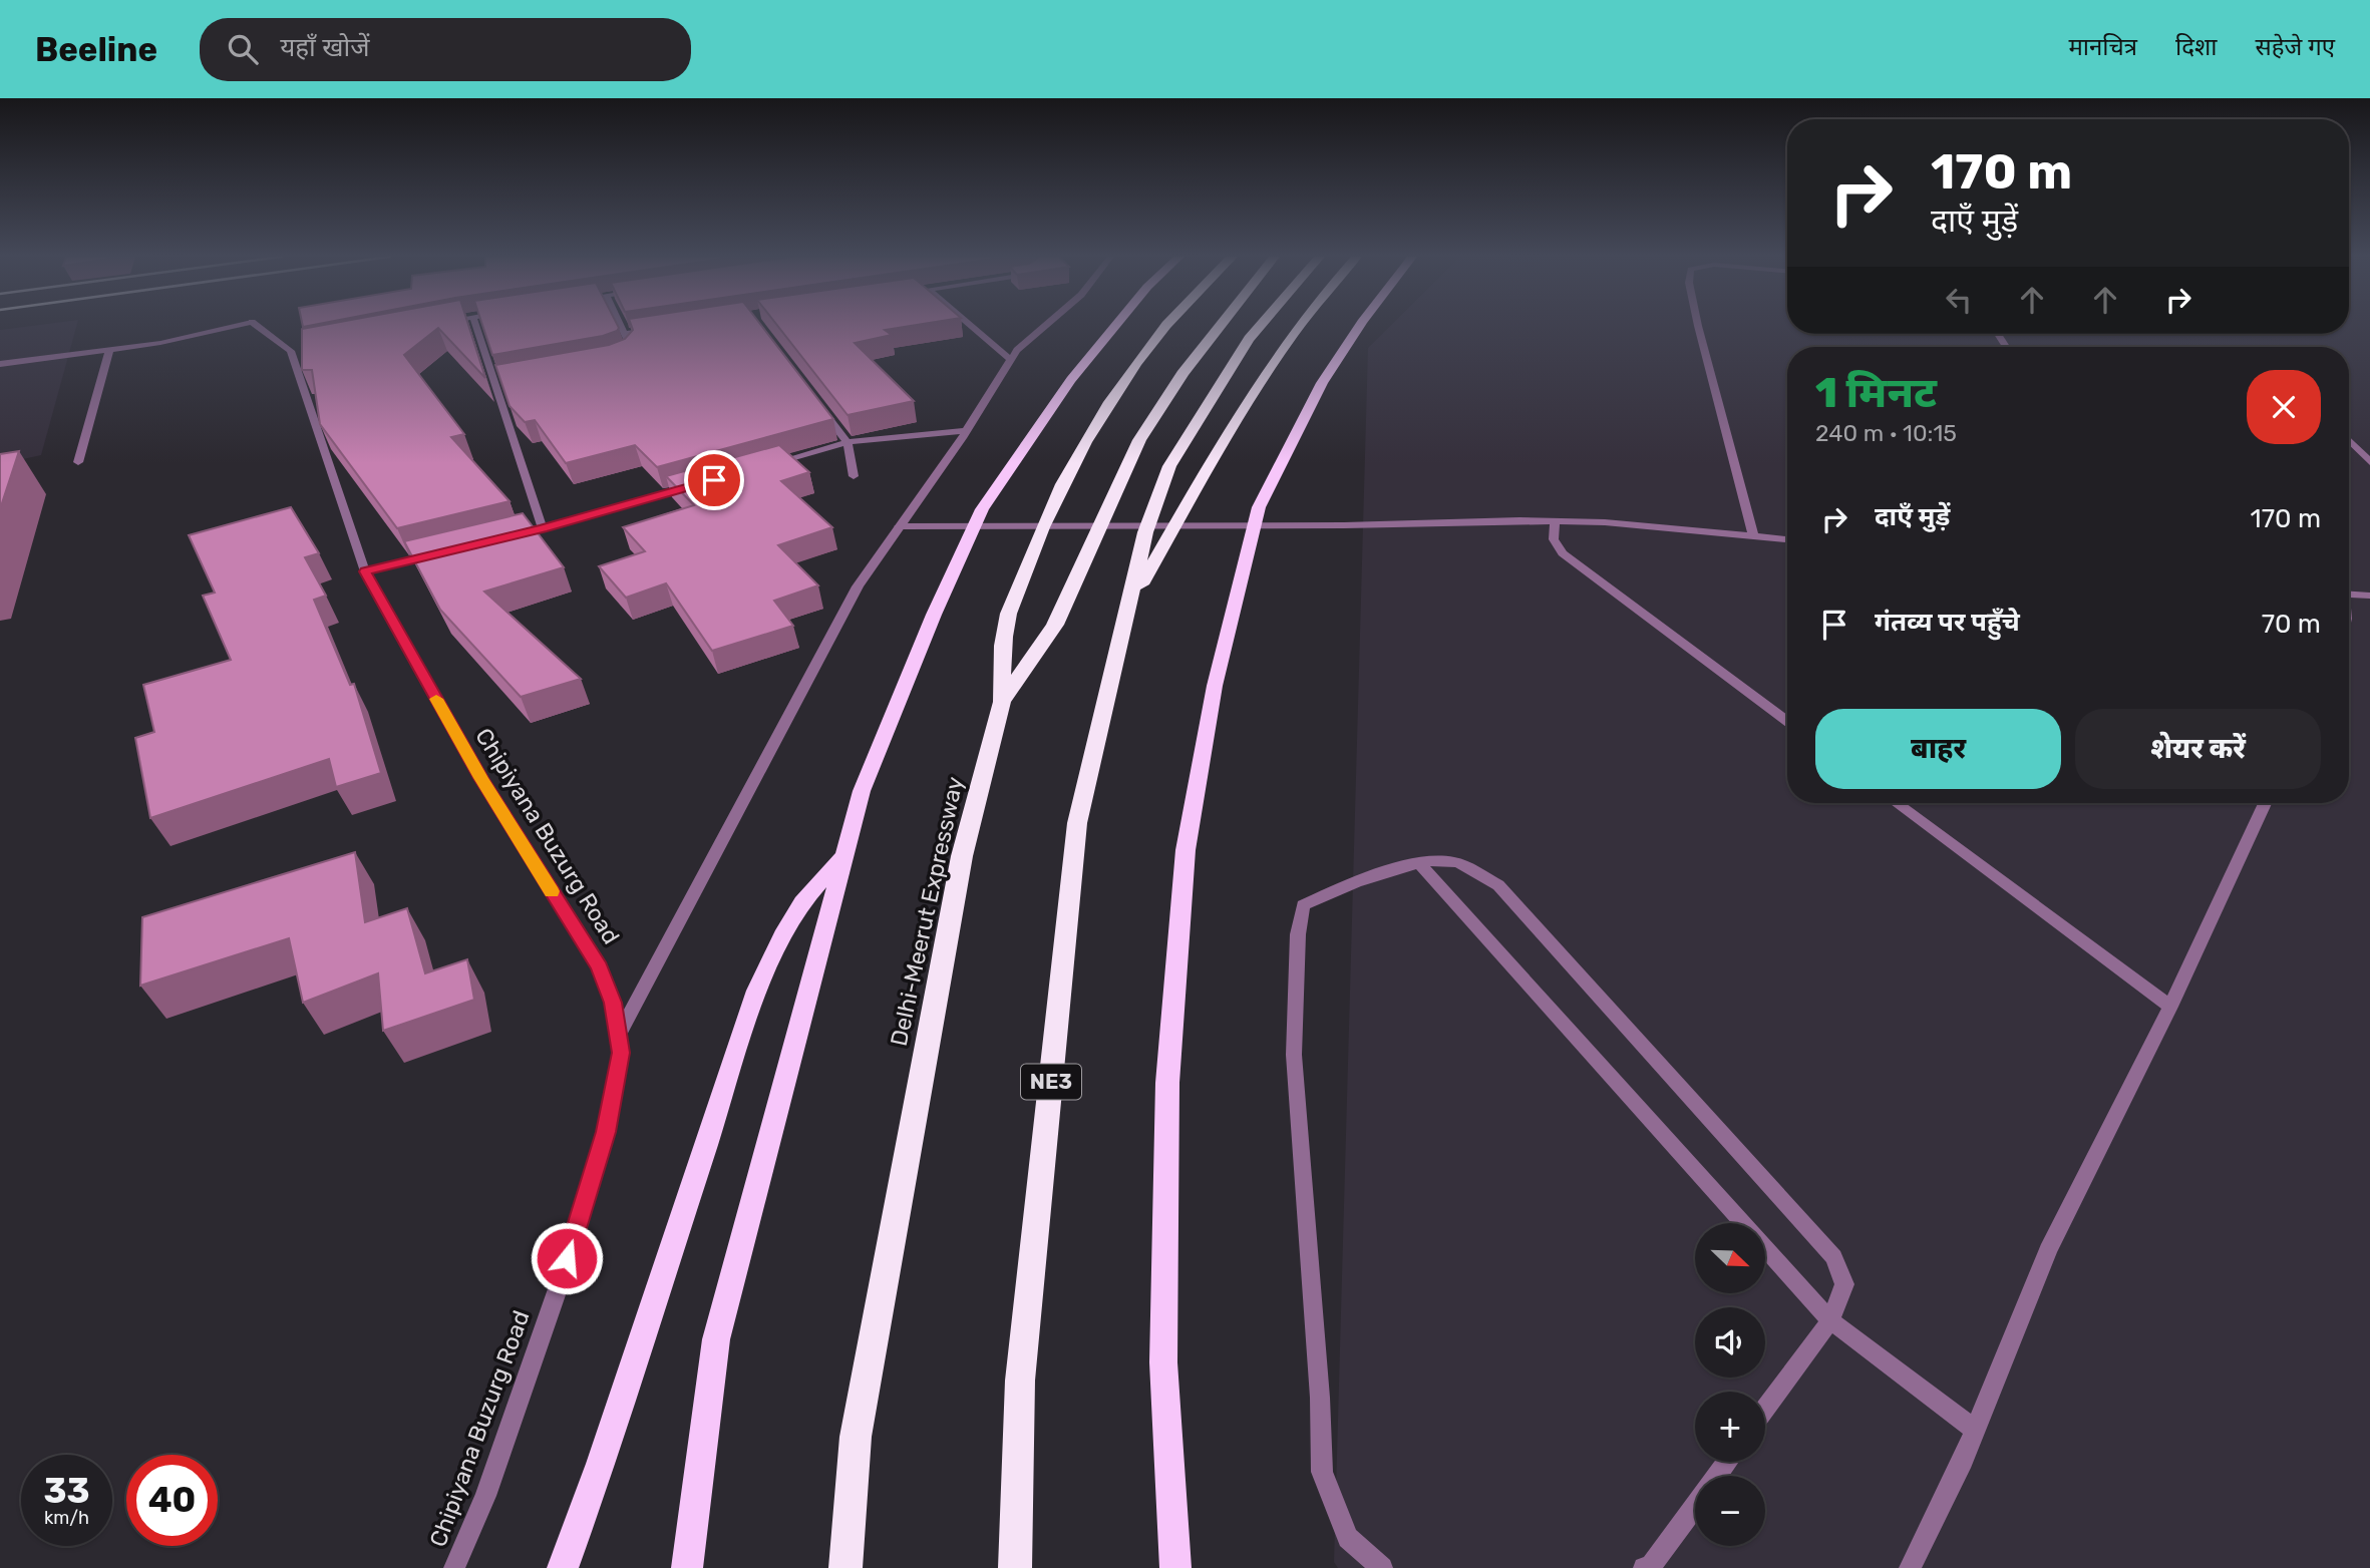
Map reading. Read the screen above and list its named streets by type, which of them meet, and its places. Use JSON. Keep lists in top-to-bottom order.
{
  "streets": {
    "highway": ["Delhi-Meerut Expressway", "NE3"],
    "street": ["Chipiyana Buzurg Road"]
  },
  "north": "bottom right",
  "page": {
    "header": "Beeline",
    "search": "यहाँ खोजें",
    "nav": ["मानचित्र", "दिशा", "सहेजे गए"],
    "turn": ["170 m", "दाएँ मुड़ें"],
    "heading": ["1 मिनट", "240 m · 10:15"],
    "list": [
      {
        "name": "दाएँ मुड़ें",
        "value": "170 m"
      },
      {
        "name": "गंतव्य पर पहुँचे",
        "value": "70 m"
      }
    ],
    "buttons": ["बाहर", "शेयर करें"],
    "map_buttons": ["+", "−"],
    "speed": "33 km/h",
    "limit": "40"
  }
}
